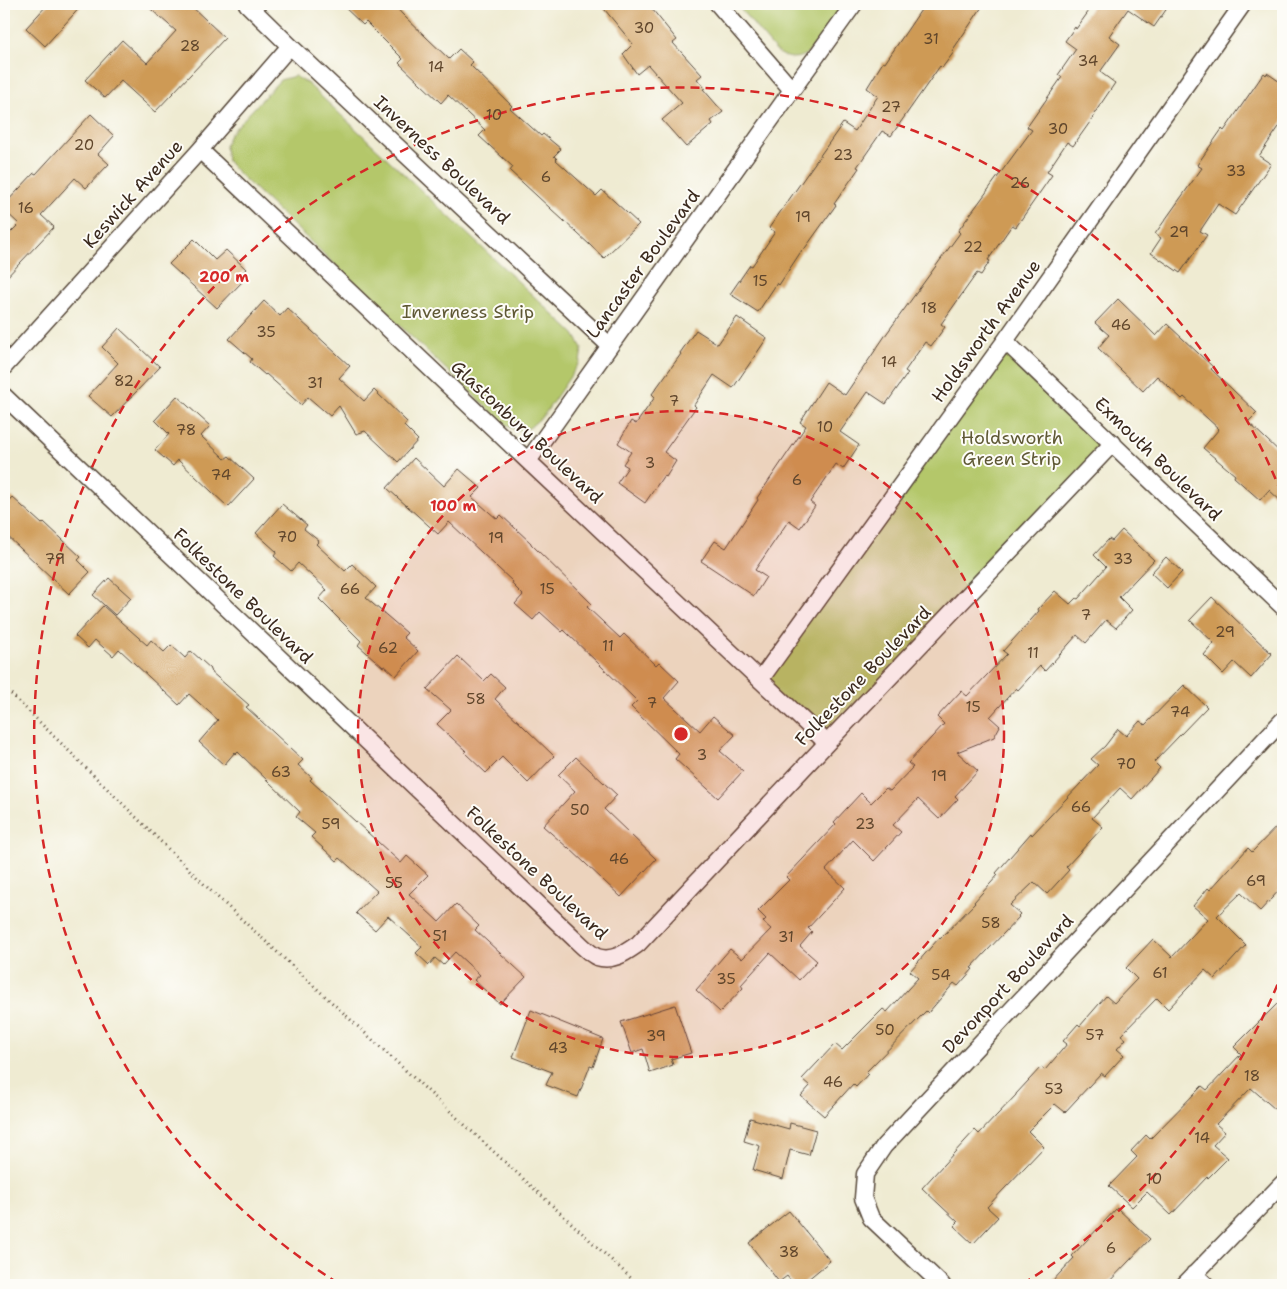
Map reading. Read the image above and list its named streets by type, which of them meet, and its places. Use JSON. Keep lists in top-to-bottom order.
{
  "streets": {
    "street": [
      "Inverness Boulevard",
      "Keswick Avenue",
      "Lancaster Boulevard",
      "Holdsworth Avenue",
      "Glastonbury Boulevard",
      "Exmouth Boulevard",
      "Folkestone Boulevard",
      "Devonport Boulevard"
    ]
  },
  "crossings": [
    ["Inverness Boulevard", "Keswick Avenue"],
    ["Inverness Boulevard", "Lancaster Boulevard"],
    ["Keswick Avenue", "Glastonbury Boulevard"],
    ["Lancaster Boulevard", "Glastonbury Boulevard"],
    ["Holdsworth Avenue", "Glastonbury Boulevard"],
    ["Holdsworth Avenue", "Exmouth Boulevard"],
    ["Glastonbury Boulevard", "Folkestone Boulevard"],
    ["Exmouth Boulevard", "Folkestone Boulevard"]
  ],
  "parks": ["Inverness Strip", "Holdsworth Green Strip"],
  "house_numbers": [
    "30",
    "31",
    "28",
    "34",
    "14",
    "27",
    "10",
    "30",
    "20",
    "23",
    "33",
    "6",
    "26",
    "16",
    "19",
    "29",
    "22",
    "15",
    "18",
    "46",
    "35",
    "14",
    "82",
    "31",
    "7",
    "10",
    "78",
    "3",
    "74",
    "6",
    "70",
    "19",
    "79",
    "33",
    "66",
    "15",
    "7",
    "29",
    "11",
    "62",
    "11",
    "58",
    "7",
    "15",
    "74",
    "3",
    "70",
    "63",
    "19",
    "66",
    "50",
    "59",
    "23",
    "46",
    "69",
    "55",
    "58",
    "51",
    "31",
    "61",
    "54",
    "35",
    "50",
    "57",
    "39",
    "43",
    "18",
    "46",
    "53",
    "14",
    "10",
    "6",
    "38"
  ],
  "rings": ["200 m", "100 m"]
}
